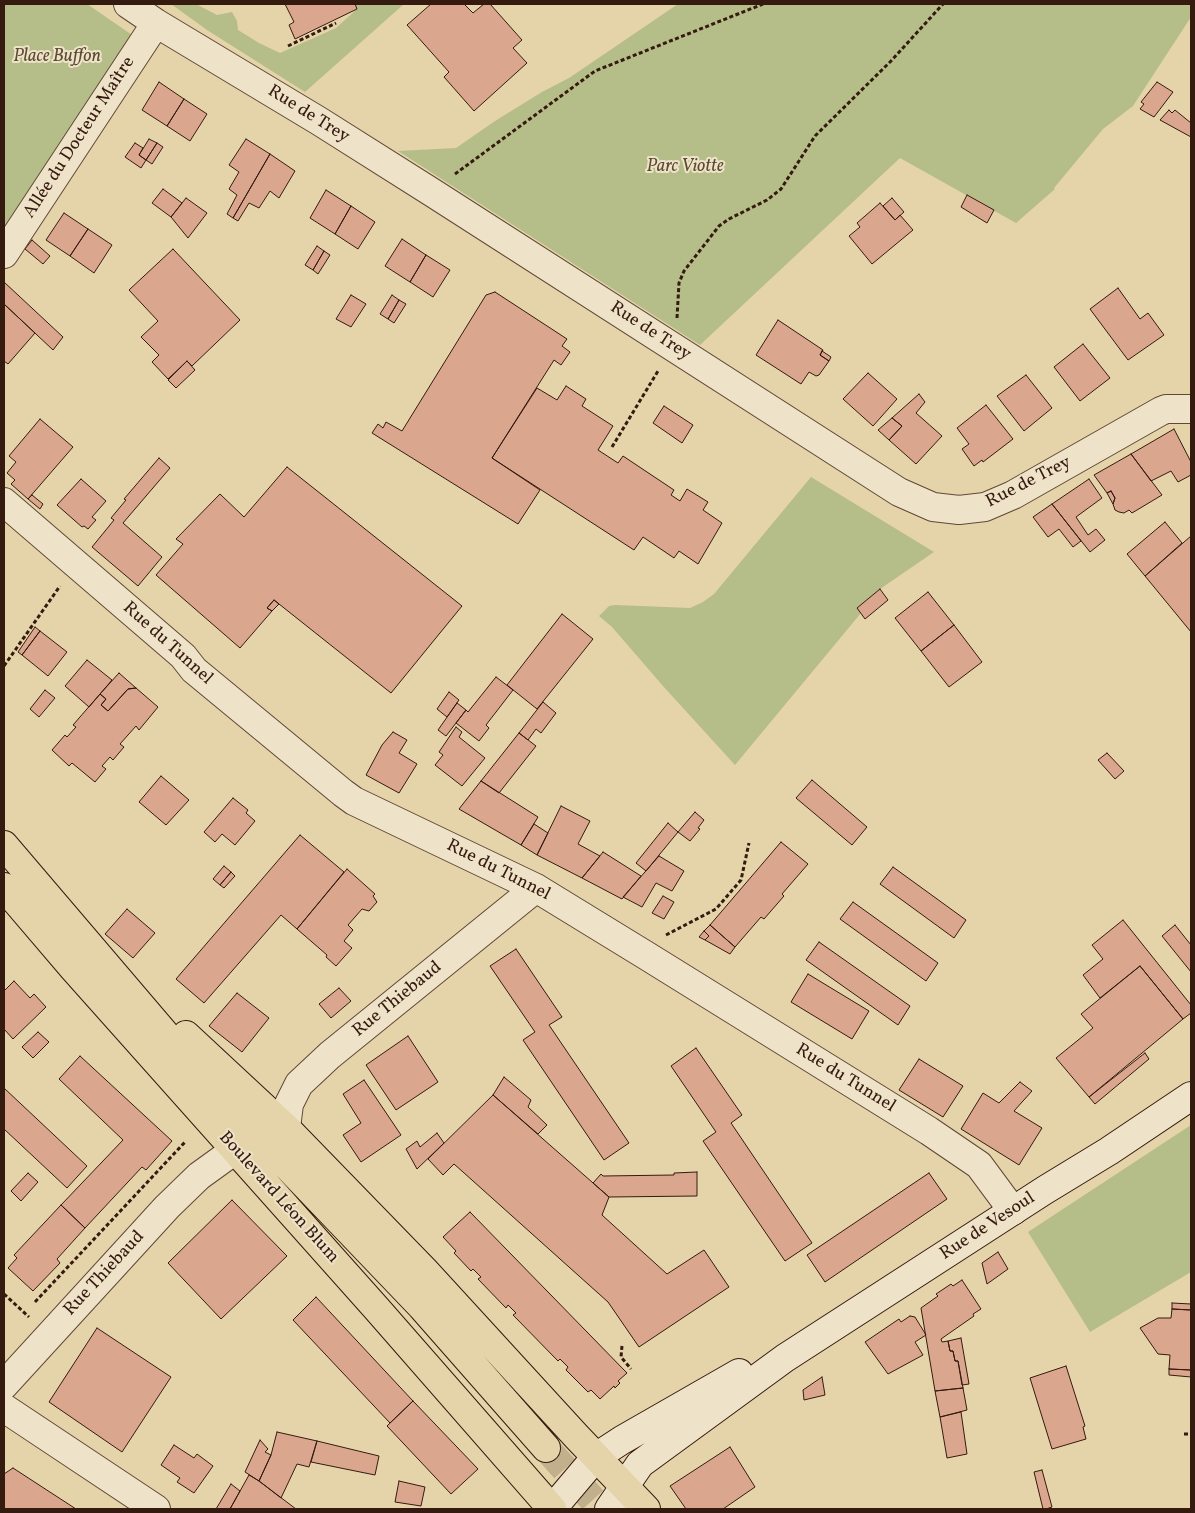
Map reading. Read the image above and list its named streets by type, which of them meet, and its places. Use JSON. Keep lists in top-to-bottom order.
{
  "streets": {
    "main road": ["Boulevard Léon Blum"],
    "street": [
      "Rue de Trey",
      "Allée du Docteur Maître",
      "Rue du Tunnel",
      "Rue Thiebaud",
      "Rue de Vesoul"
    ]
  },
  "crossings": [
    ["Rue de Trey", "Allée du Docteur Maître"],
    ["Rue du Tunnel", "Rue Thiebaud"],
    ["Rue du Tunnel", "Rue de Vesoul"],
    ["Rue Thiebaud", "Boulevard Léon Blum"],
    ["Boulevard Léon Blum", "Rue de Vesoul"]
  ],
  "parks": ["Place Buffon", "Parc Viotte"]
}
